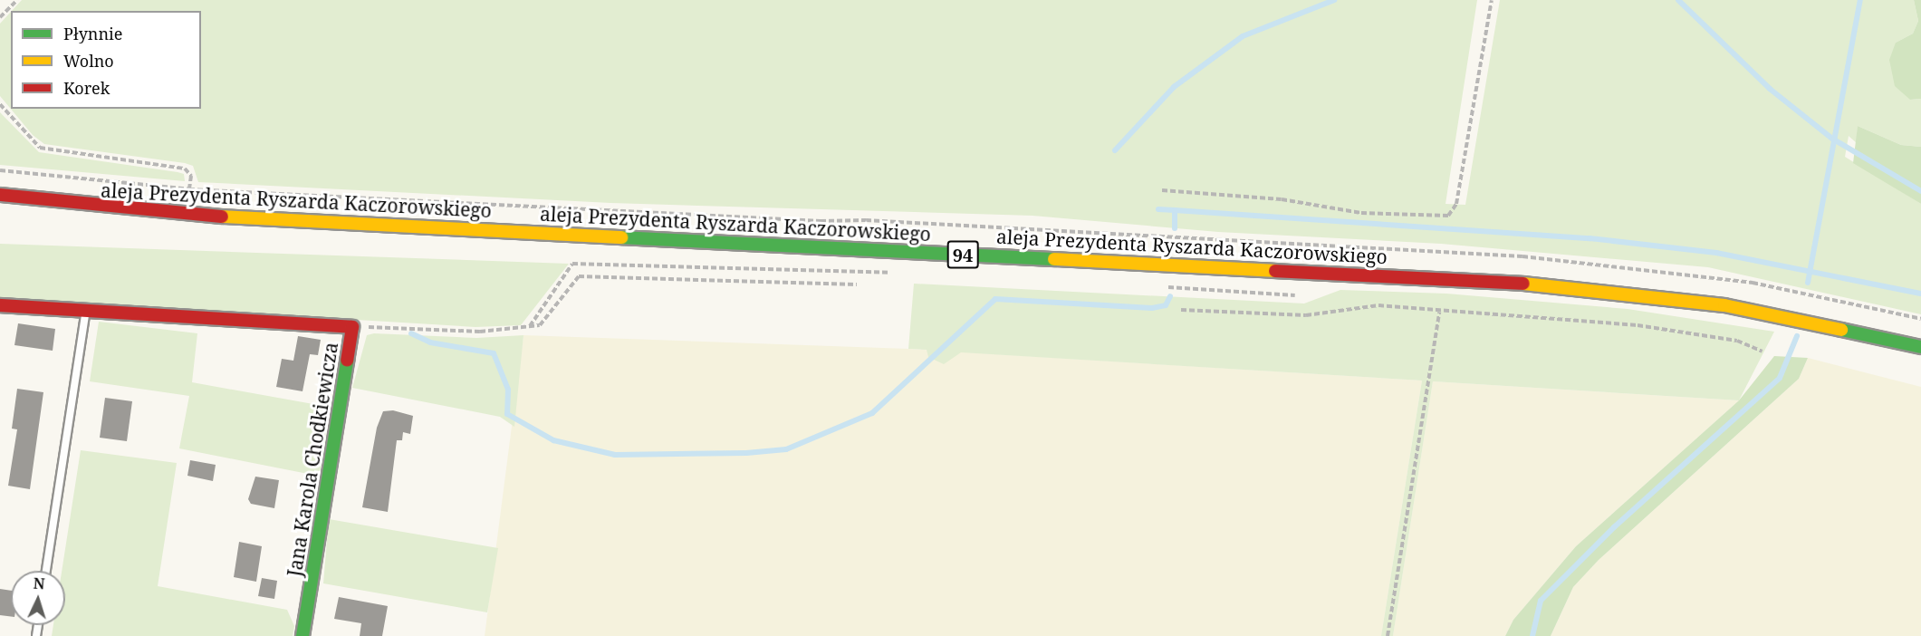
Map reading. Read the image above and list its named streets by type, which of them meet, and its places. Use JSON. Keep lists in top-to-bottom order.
{
  "streets": {
    "main road": ["aleja Prezydenta Ryszarda Kaczorowskiego", "94", "Jana Karola Chodkiewicza"]
  },
  "legend": ["Płynnie", "Wolno", "Korek"],
  "north": "top"
}
